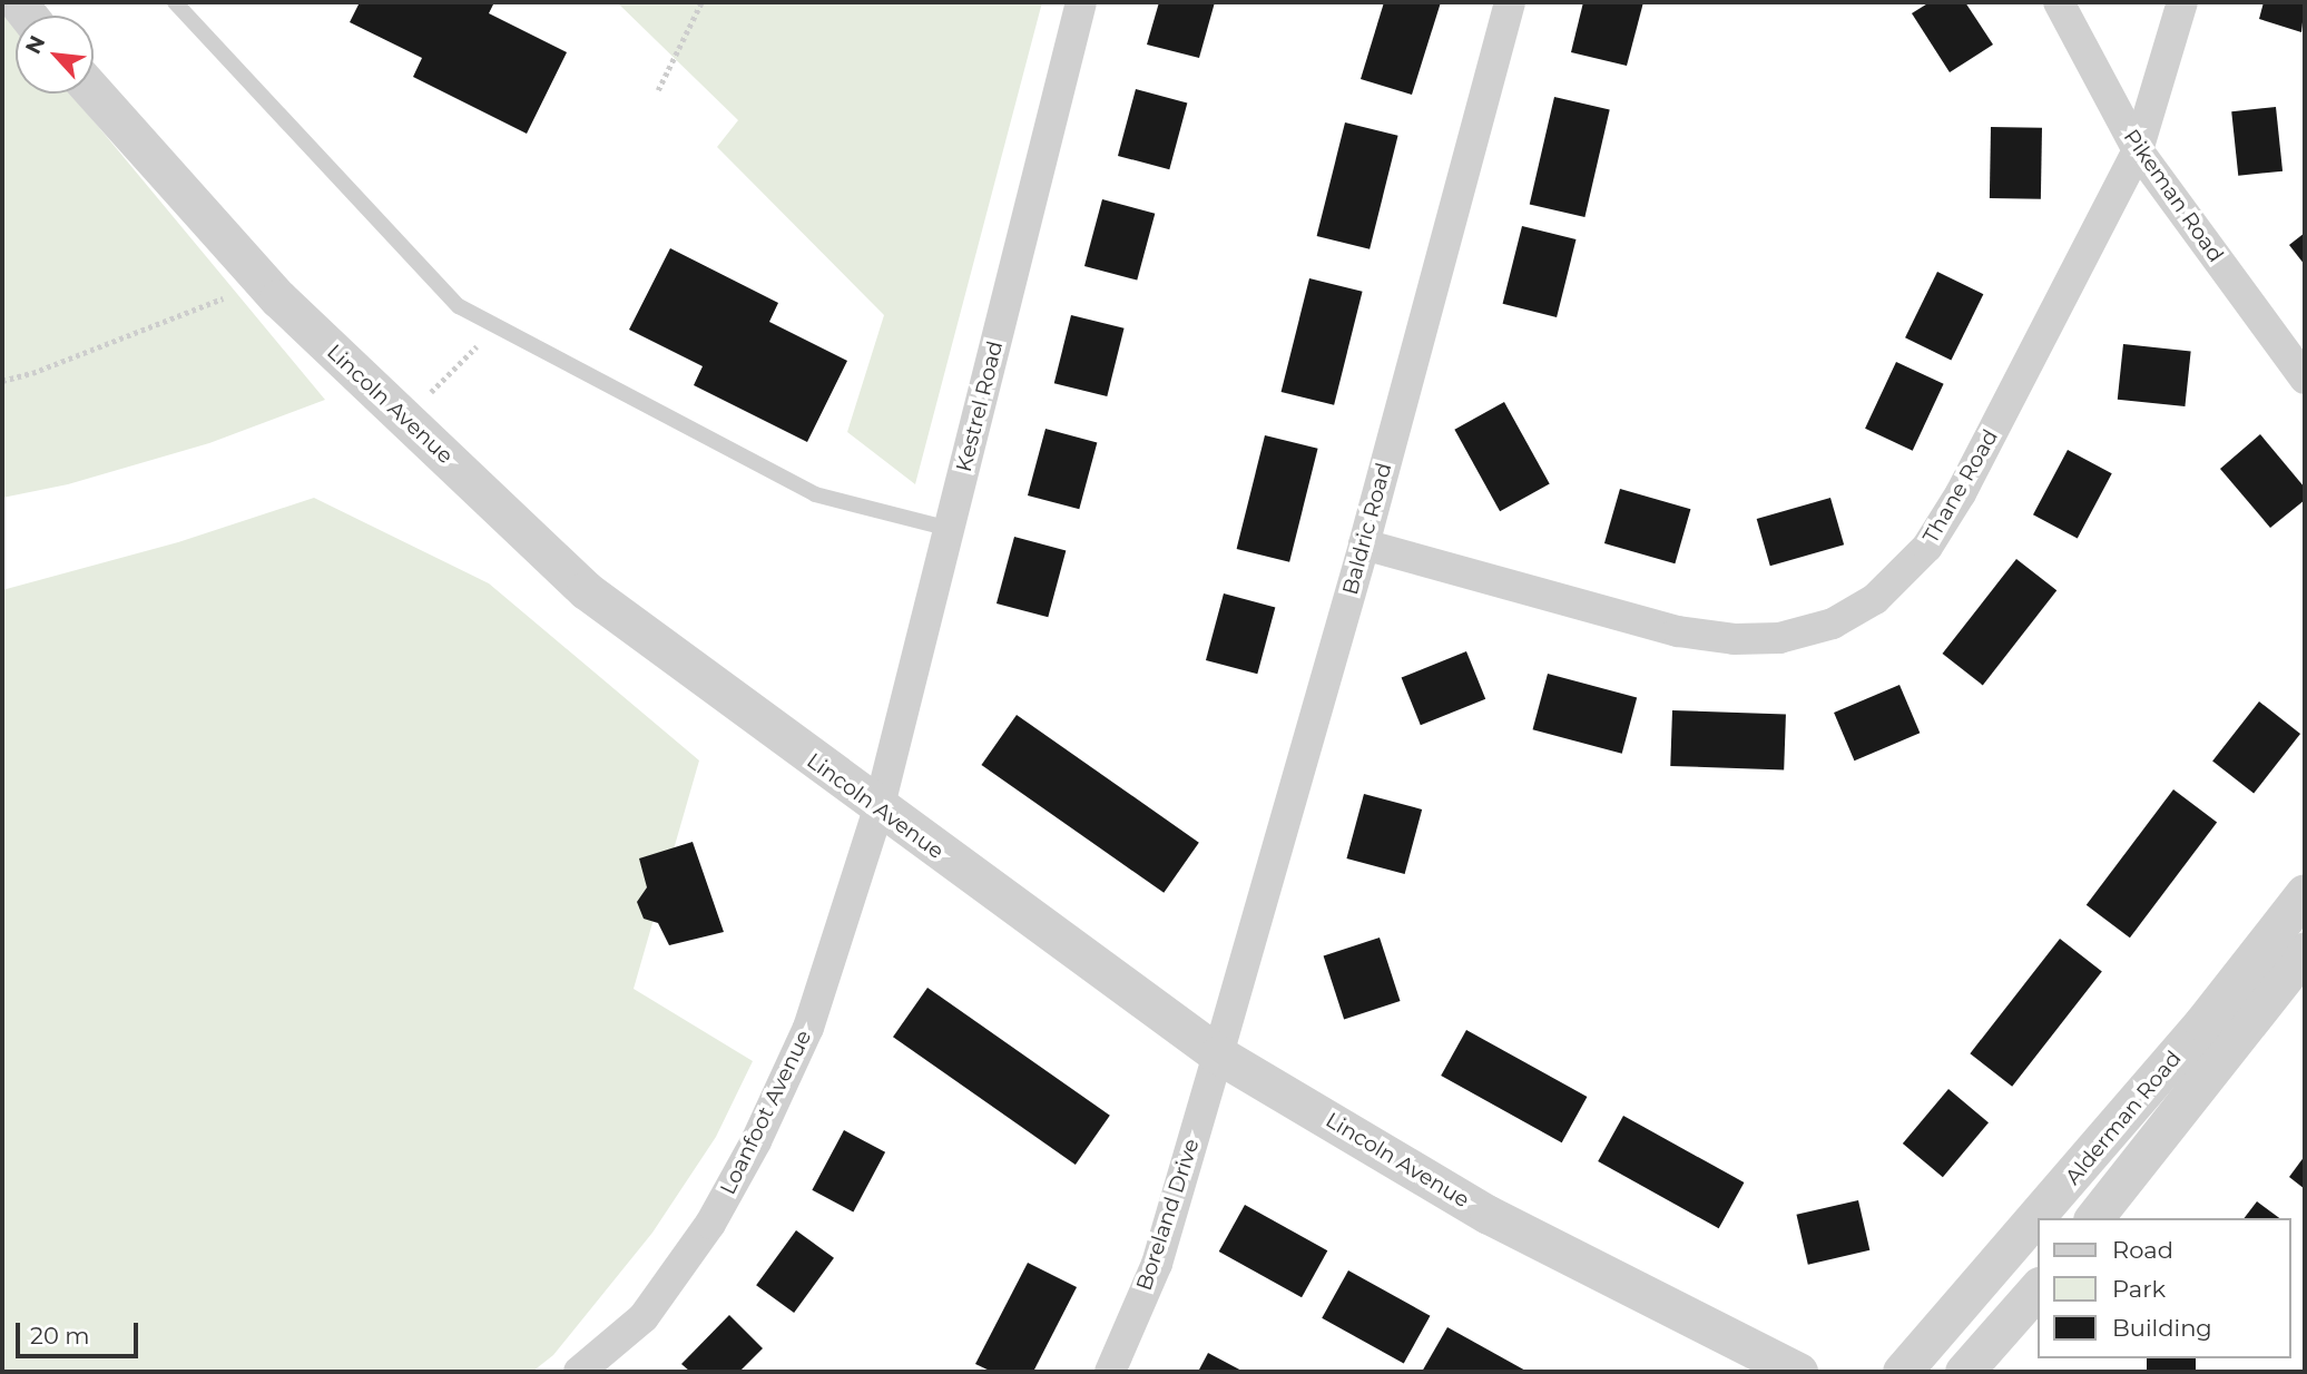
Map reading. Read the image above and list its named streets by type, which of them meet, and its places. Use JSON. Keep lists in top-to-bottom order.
{
  "streets": {
    "street": [
      "Pikeman Road",
      "Lincoln Avenue",
      "Kestrel Road",
      "Thane Road",
      "Baldric Road",
      "Loanfoot Avenue",
      "Alderman Road",
      "Boreland Drive"
    ]
  },
  "crossings": [
    ["Pikeman Road", "Thane Road"],
    ["Lincoln Avenue", "Kestrel Road"],
    ["Lincoln Avenue", "Baldric Road"],
    ["Lincoln Avenue", "Loanfoot Avenue"],
    ["Lincoln Avenue", "Boreland Drive"],
    ["Kestrel Road", "Loanfoot Avenue"],
    ["Thane Road", "Baldric Road"],
    ["Baldric Road", "Boreland Drive"]
  ],
  "legend": ["Road", "Park", "Building"],
  "scale_bar": "20 m",
  "north": "top left"
}
